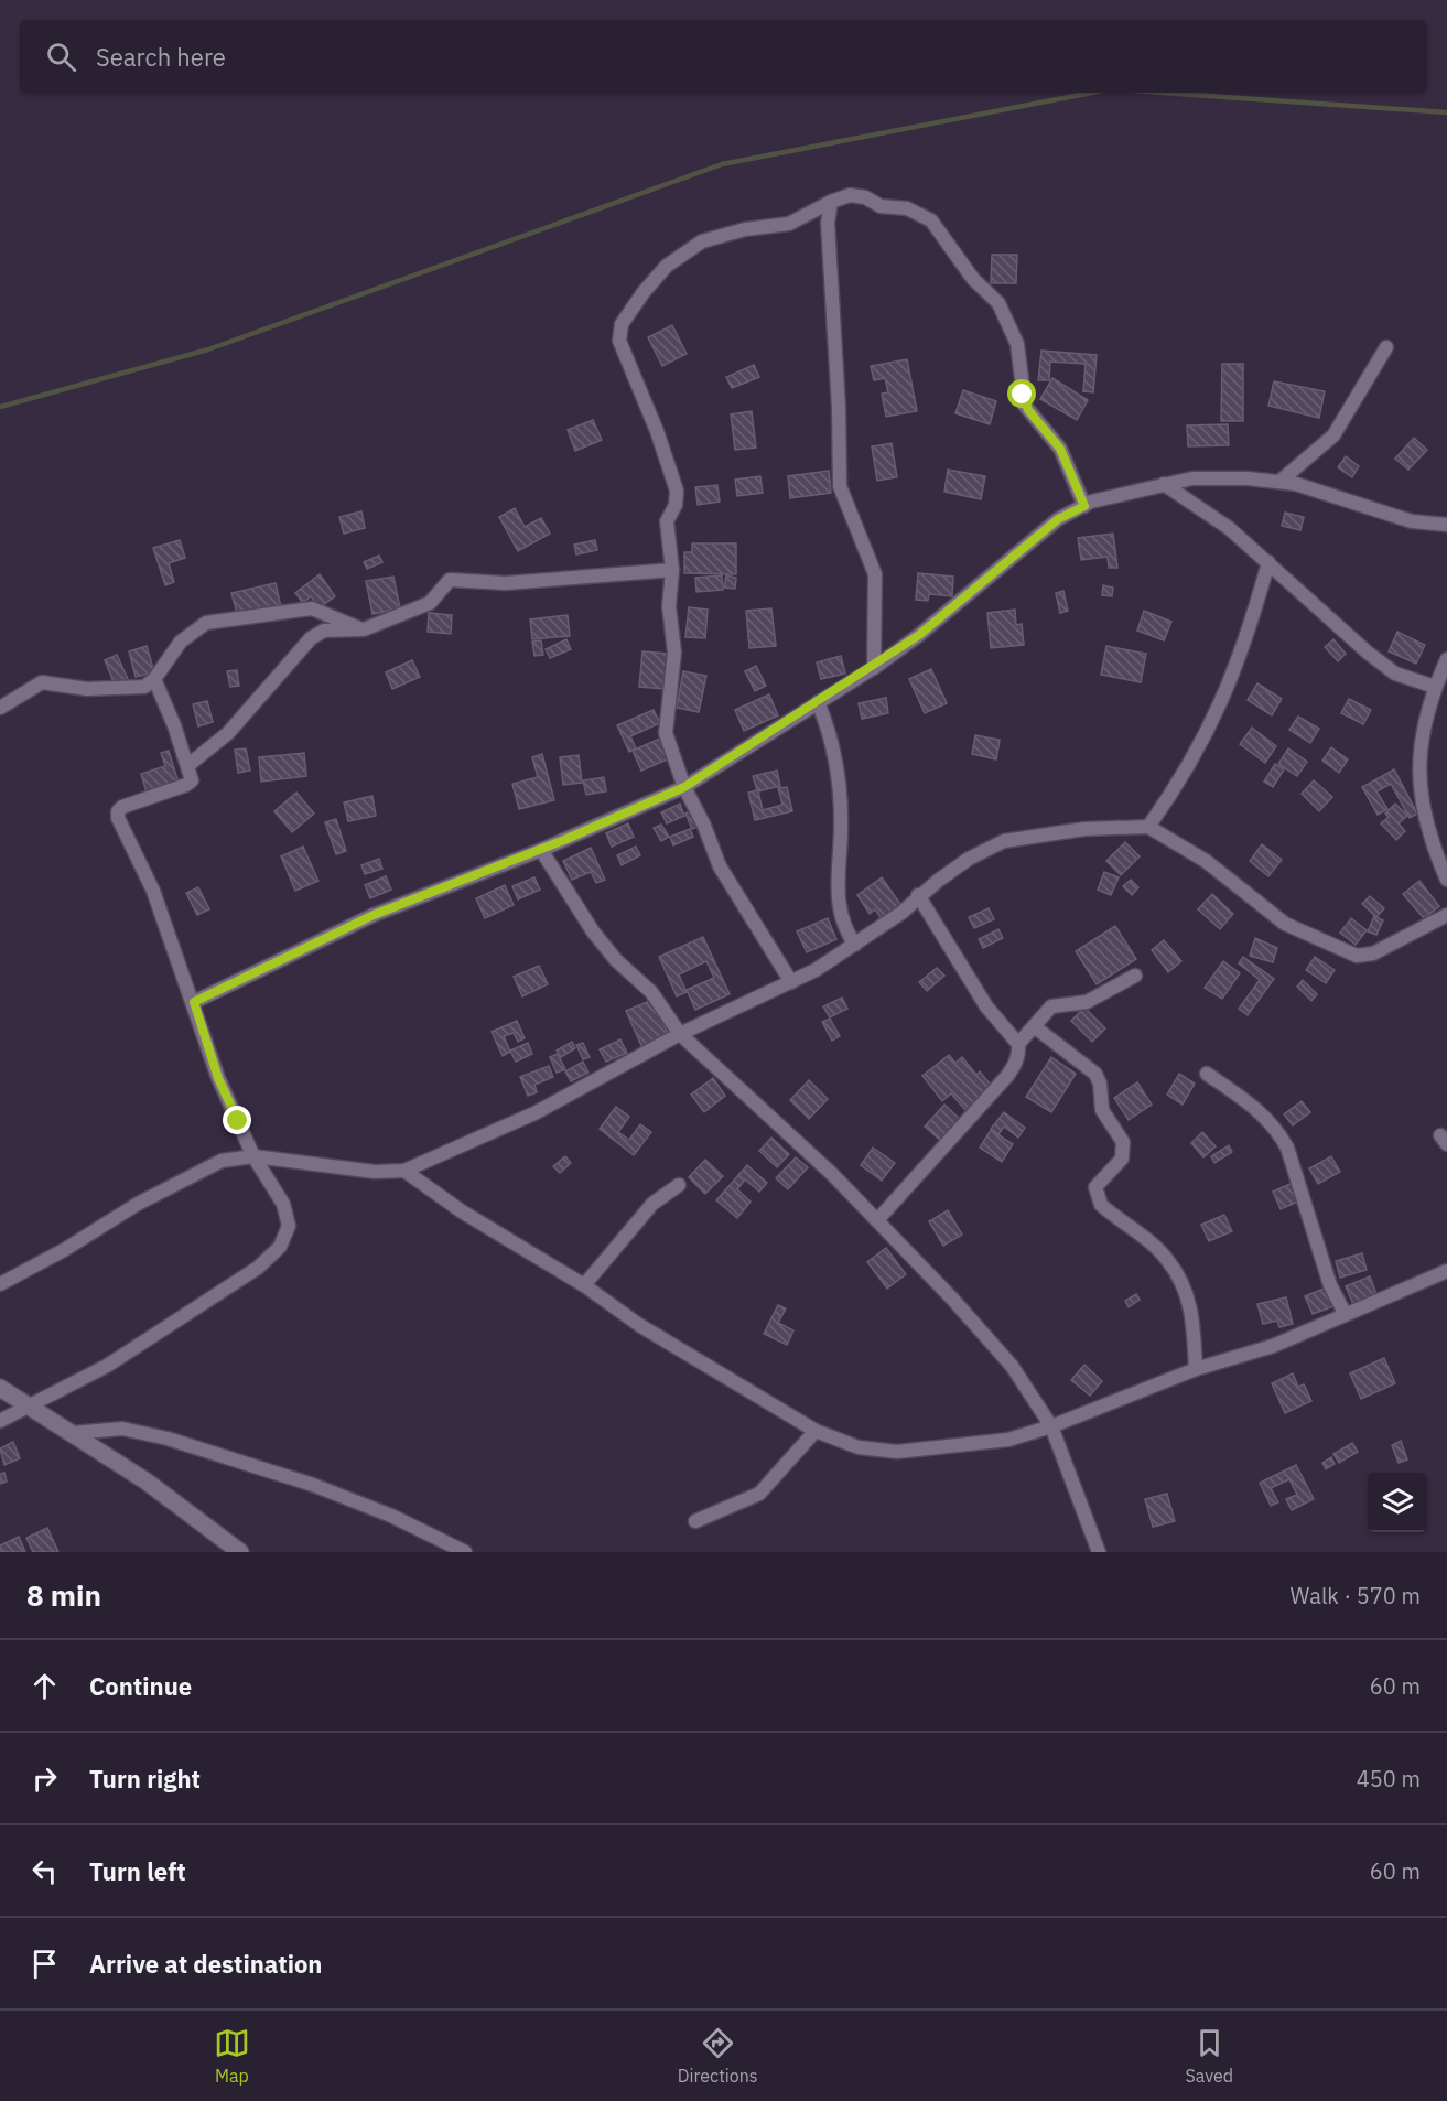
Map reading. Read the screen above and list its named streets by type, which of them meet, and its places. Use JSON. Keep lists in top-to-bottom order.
{
  "page": {
    "search": "Search here",
    "heading": ["8 min", "Walk · 570 m"],
    "list": [
      ["Continue", "60 m"],
      ["Turn right", "450 m"],
      ["Turn left", "60 m"],
      "Arrive at destination"
    ],
    "nav": ["Map", "Directions", "Saved"]
  }
}
